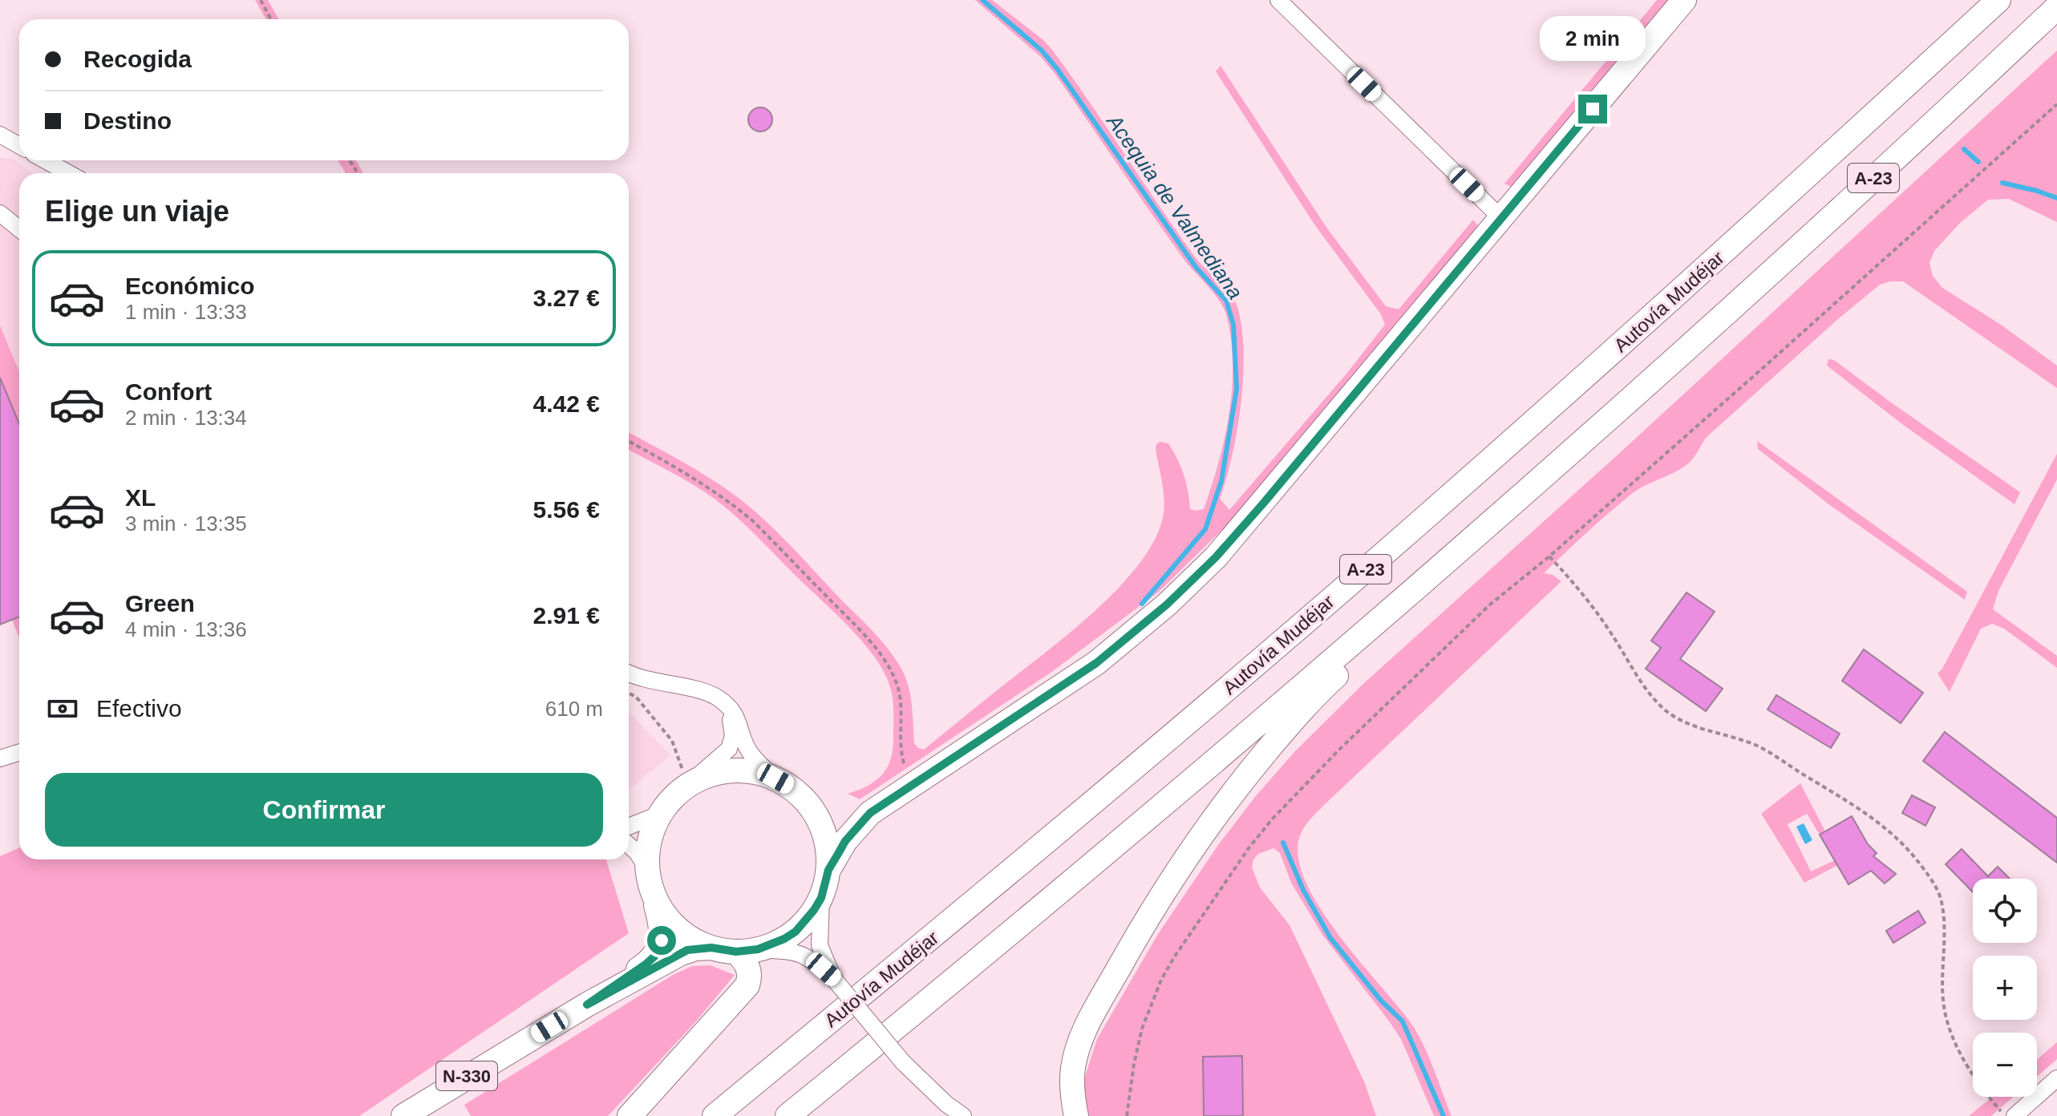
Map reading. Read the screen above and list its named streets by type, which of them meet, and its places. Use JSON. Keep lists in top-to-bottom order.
{
  "streets": {
    "highway": ["A-23", "Autovía Mudéjar", "N-330"]
  },
  "water": ["Acequia de Valmediana"],
  "page": {
    "bubble": "2 min",
    "banner": ["Recogida", "Destino"],
    "heading": "Elige un viaje",
    "list": [
      {
        "name": "Económico",
        "note": "1 min · 13:33",
        "value": "3.27 €"
      },
      {
        "name": "Confort",
        "note": "2 min · 13:34",
        "value": "4.42 €"
      },
      {
        "name": "XL",
        "note": "3 min · 13:35",
        "value": "5.56 €"
      },
      {
        "name": "Green",
        "note": "4 min · 13:36",
        "value": "2.91 €"
      }
    ],
    "pay": ["Efectivo", "610 m"],
    "buttons": "Confirmar",
    "map_buttons": ["+", "−"]
  }
}
